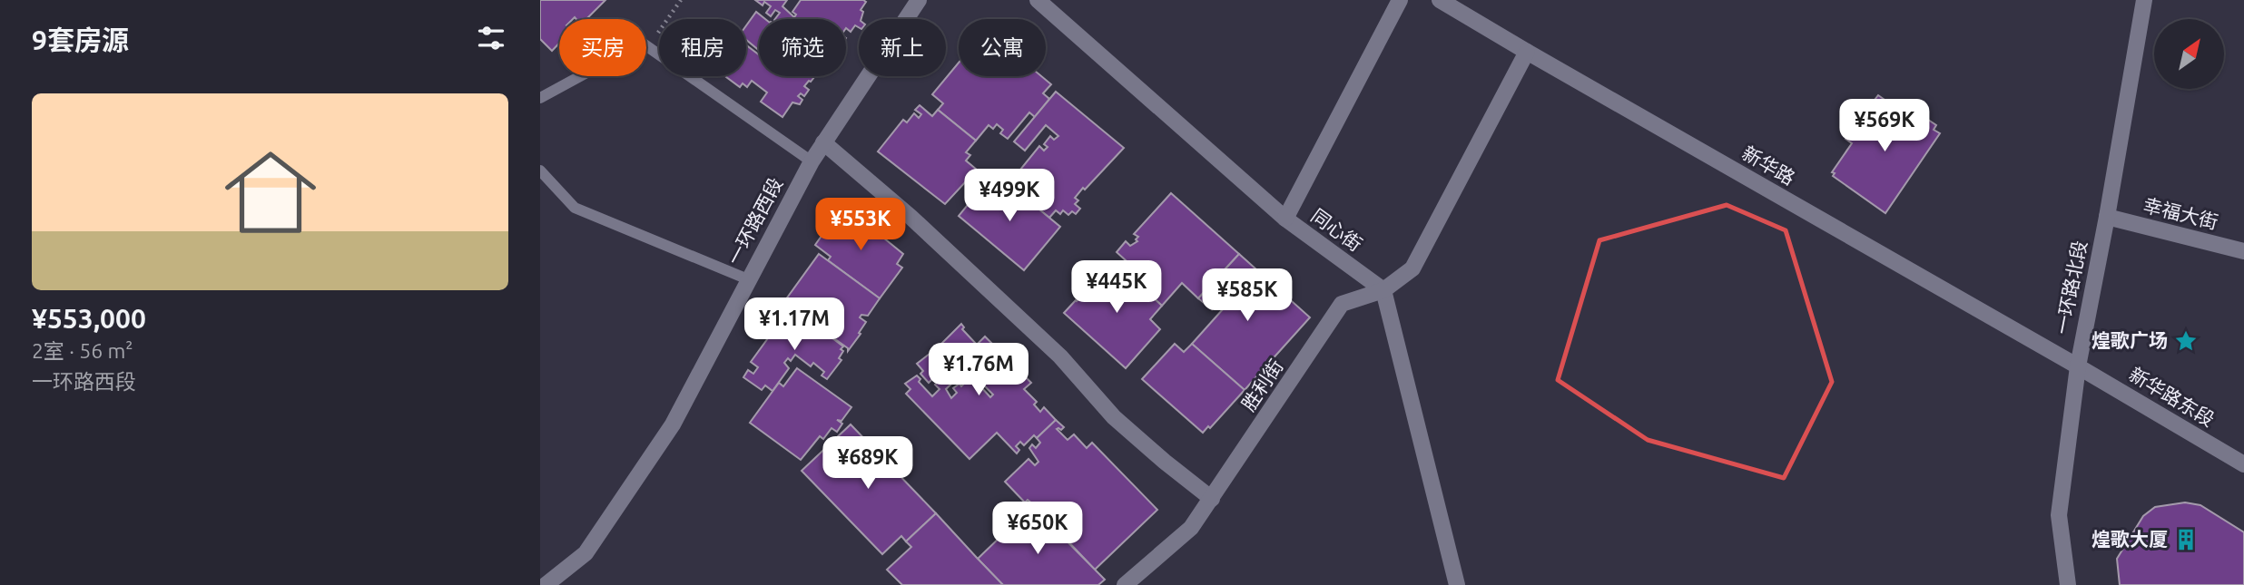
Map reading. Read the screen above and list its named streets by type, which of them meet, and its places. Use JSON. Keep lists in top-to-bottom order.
{
  "streets": {
    "street": [
      "新华路",
      "幸福大街",
      "一环路西段",
      "同心街",
      "一环路北段",
      "胜利街",
      "新华路东段"
    ]
  },
  "crossings": [
    ["新华路", "一环路北段"],
    ["新华路", "胜利街"],
    ["新华路", "新华路东段"],
    ["幸福大街", "一环路北段"],
    ["同心街", "胜利街"],
    ["一环路北段", "新华路东段"]
  ],
  "places": {
    "place": ["煌歌广场"],
    "building": ["煌歌大厦"]
  },
  "north": "top right",
  "page": {
    "heading": "9套房源",
    "chip": [
      "买房",
      "租房",
      "筛选",
      "新上",
      "公寓"
    ],
    "list": [
      {
        "name": "¥553,000",
        "note": "2室 · 56 m² · 一环路西段"
      }
    ],
    "price": [
      "¥569K",
      "¥499K",
      "¥553K",
      "¥445K",
      "¥585K",
      "¥1.17M",
      "¥1.76M",
      "¥689K",
      "¥650K"
    ]
  }
}
